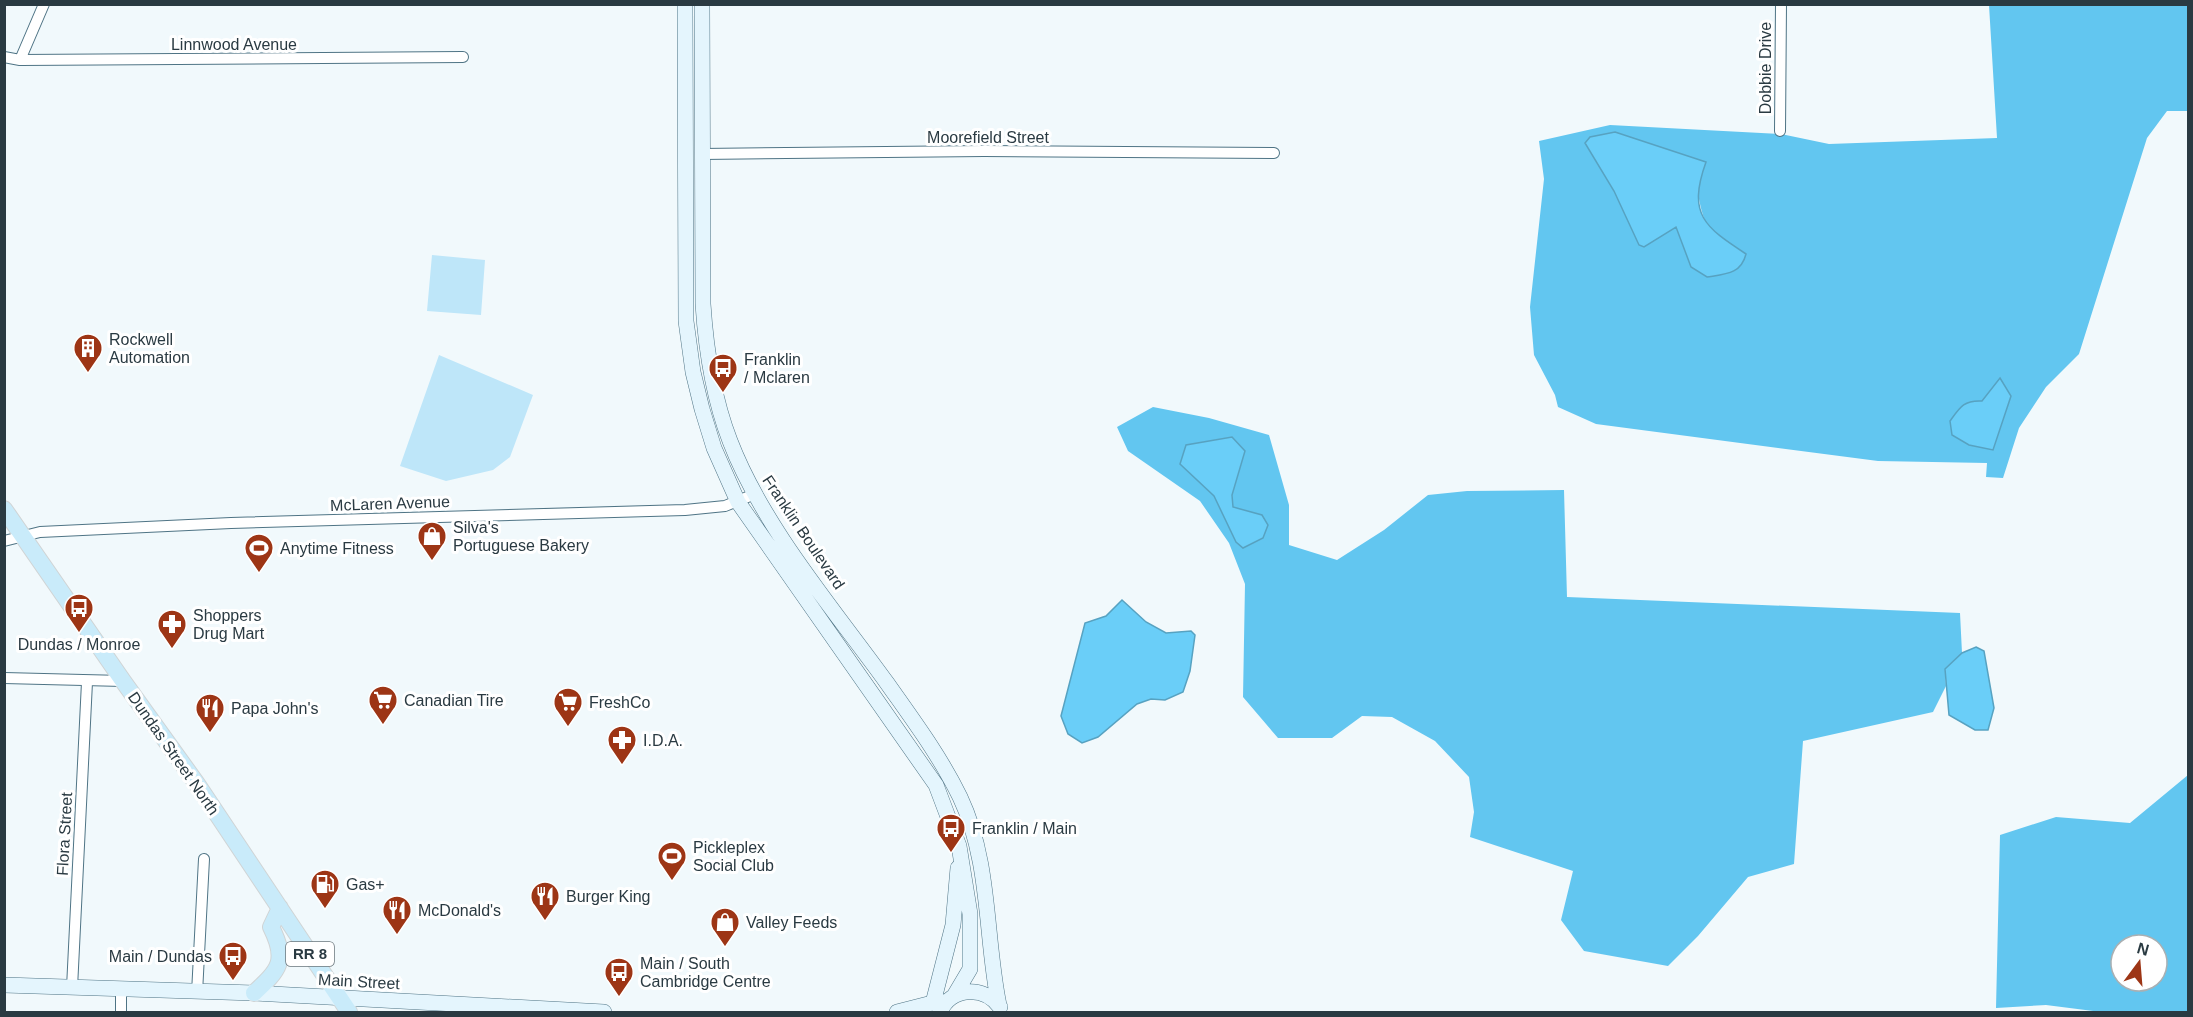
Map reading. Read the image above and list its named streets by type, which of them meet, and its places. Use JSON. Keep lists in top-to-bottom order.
{
  "streets": {
    "main road": [
      "Franklin Boulevard",
      "Dundas Street North",
      "RR 8",
      "Main Street"
    ],
    "street": [
      "Linnwood Avenue",
      "Dobbie Drive",
      "Moorefield Street",
      "McLaren Avenue",
      "Flora Street"
    ]
  },
  "crossings": [
    ["Moorefield Street", "Franklin Boulevard"],
    ["McLaren Avenue", "Franklin Boulevard"],
    ["McLaren Avenue", "Dundas Street North"],
    ["Dundas Street North", "Main Street"],
    ["Flora Street", "Main Street"]
  ],
  "places": {
    "building": ["Rockwell Automation"],
    "bus stop": [
      "Franklin / Mclaren",
      "Dundas / Monroe",
      "Franklin / Main",
      "Main / Dundas",
      "Main / South Cambridge Centre"
    ],
    "shop": ["Silva's Portuguese Bakery", "Valley Feeds"],
    "sports": ["Anytime Fitness", "Pickleplex Social Club"],
    "pharmacy": ["Shoppers Drug Mart", "I.D.A."],
    "supermarket": ["Canadian Tire", "FreshCo"],
    "restaurant": ["Papa John's", "Burger King", "McDonald's"],
    "fuel station": ["Gas+"]
  },
  "north": "top"
}
